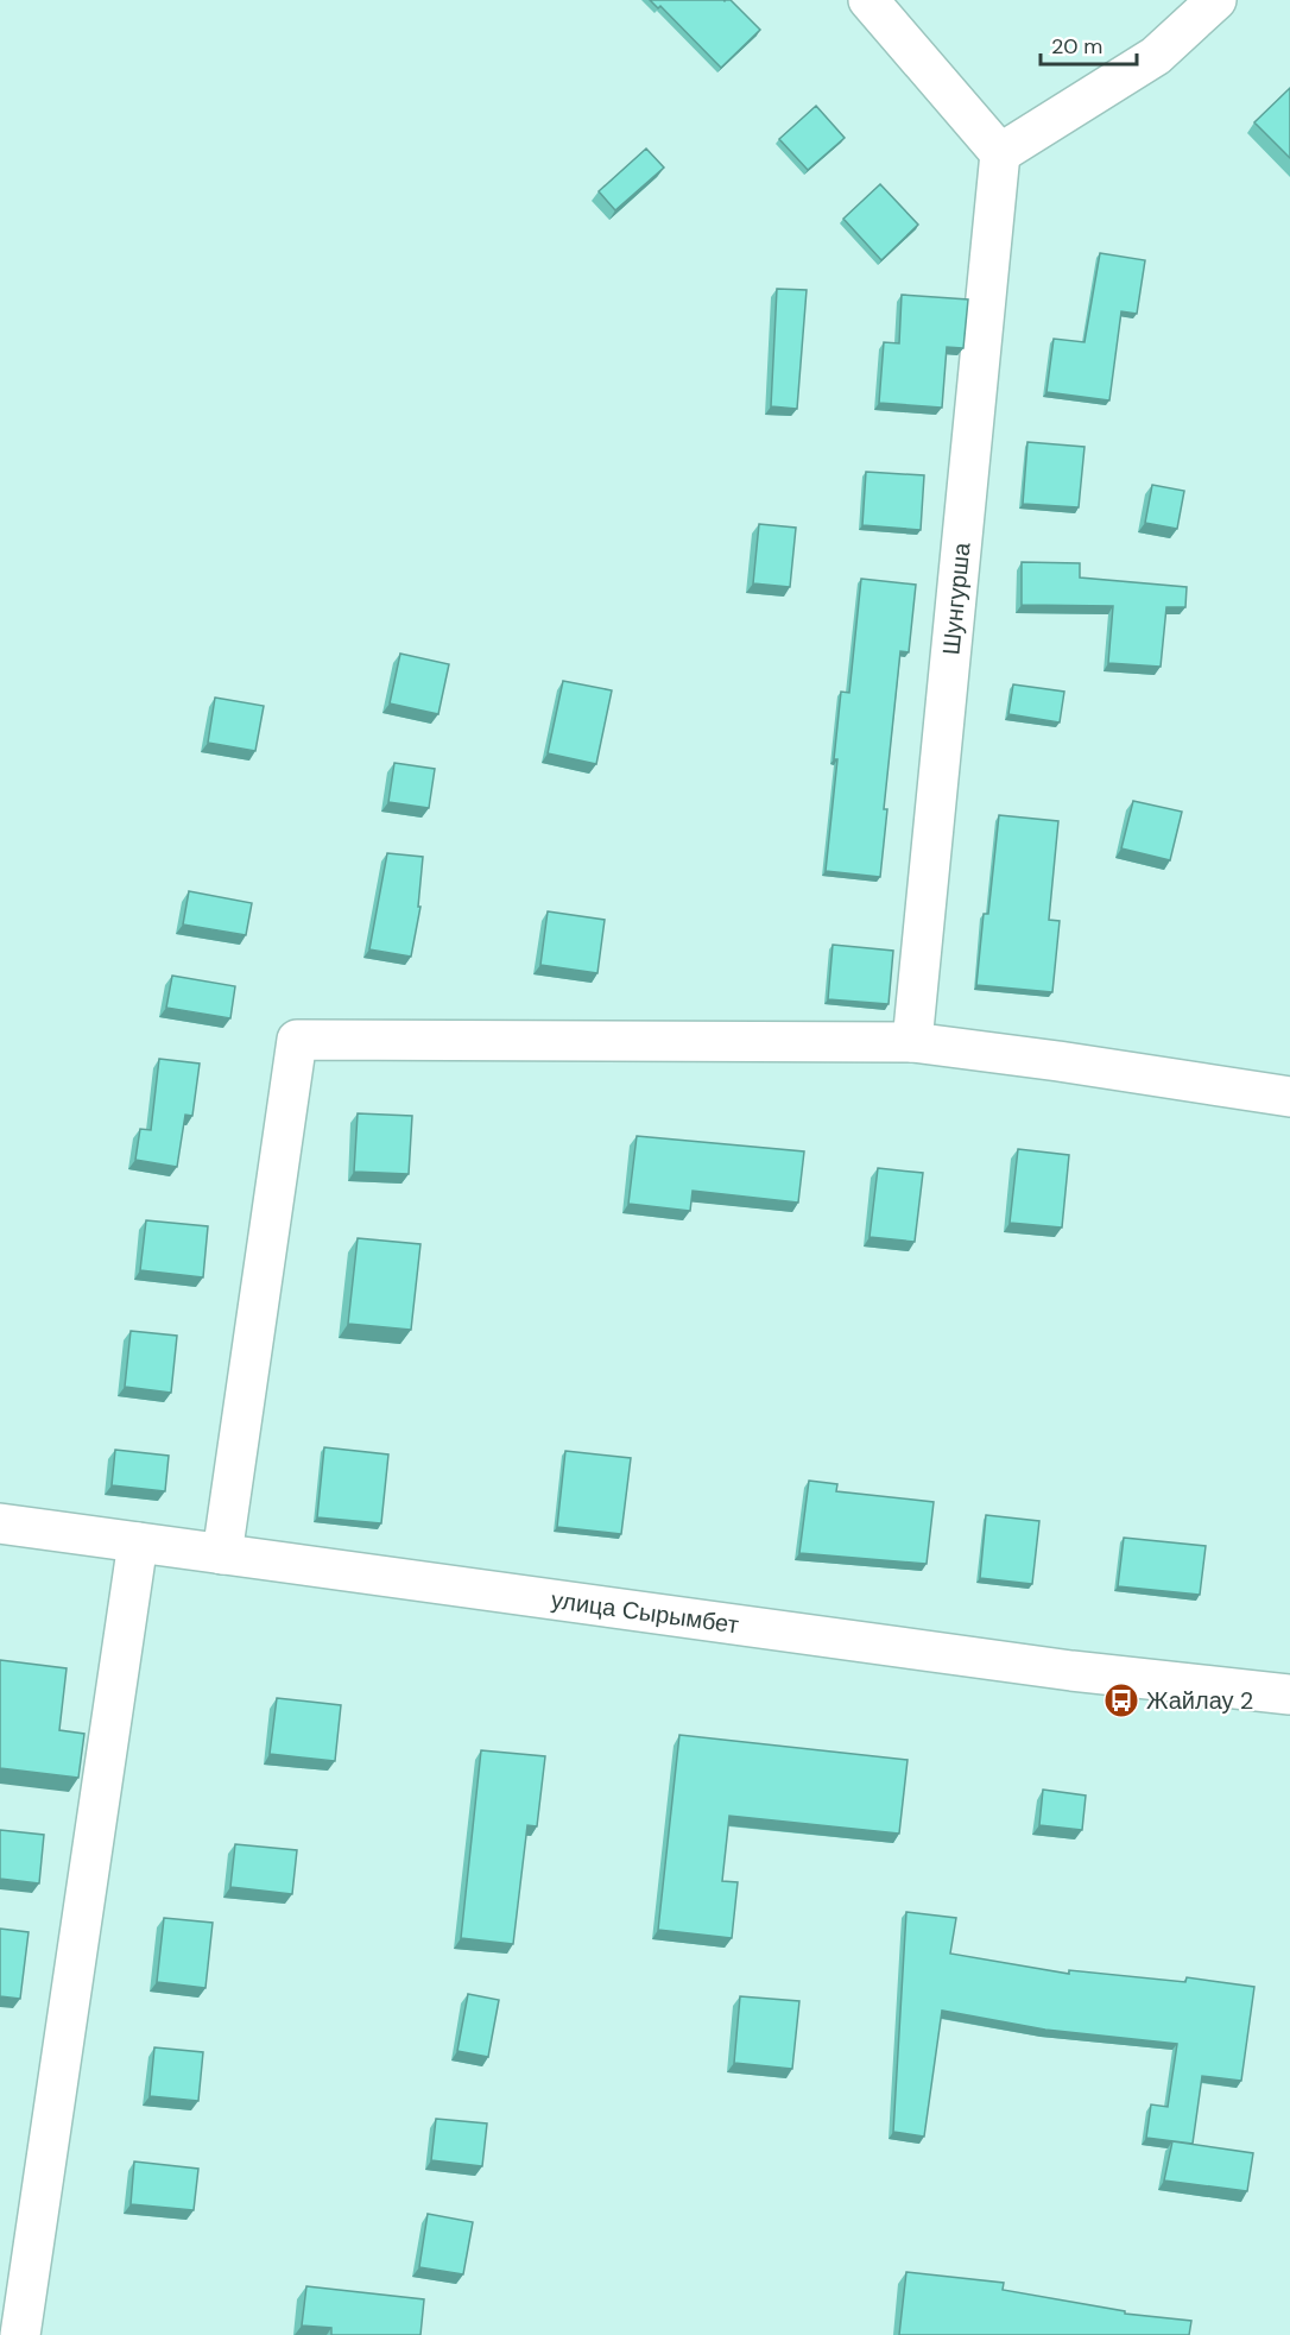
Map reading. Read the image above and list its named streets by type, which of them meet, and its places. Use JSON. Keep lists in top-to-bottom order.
{
  "streets": {
    "street": ["Шунгурша", "улица Сырымбет"]
  },
  "places": {
    "bus stop": ["Жайлау 2"]
  },
  "scale_bar": "20 m"
}
